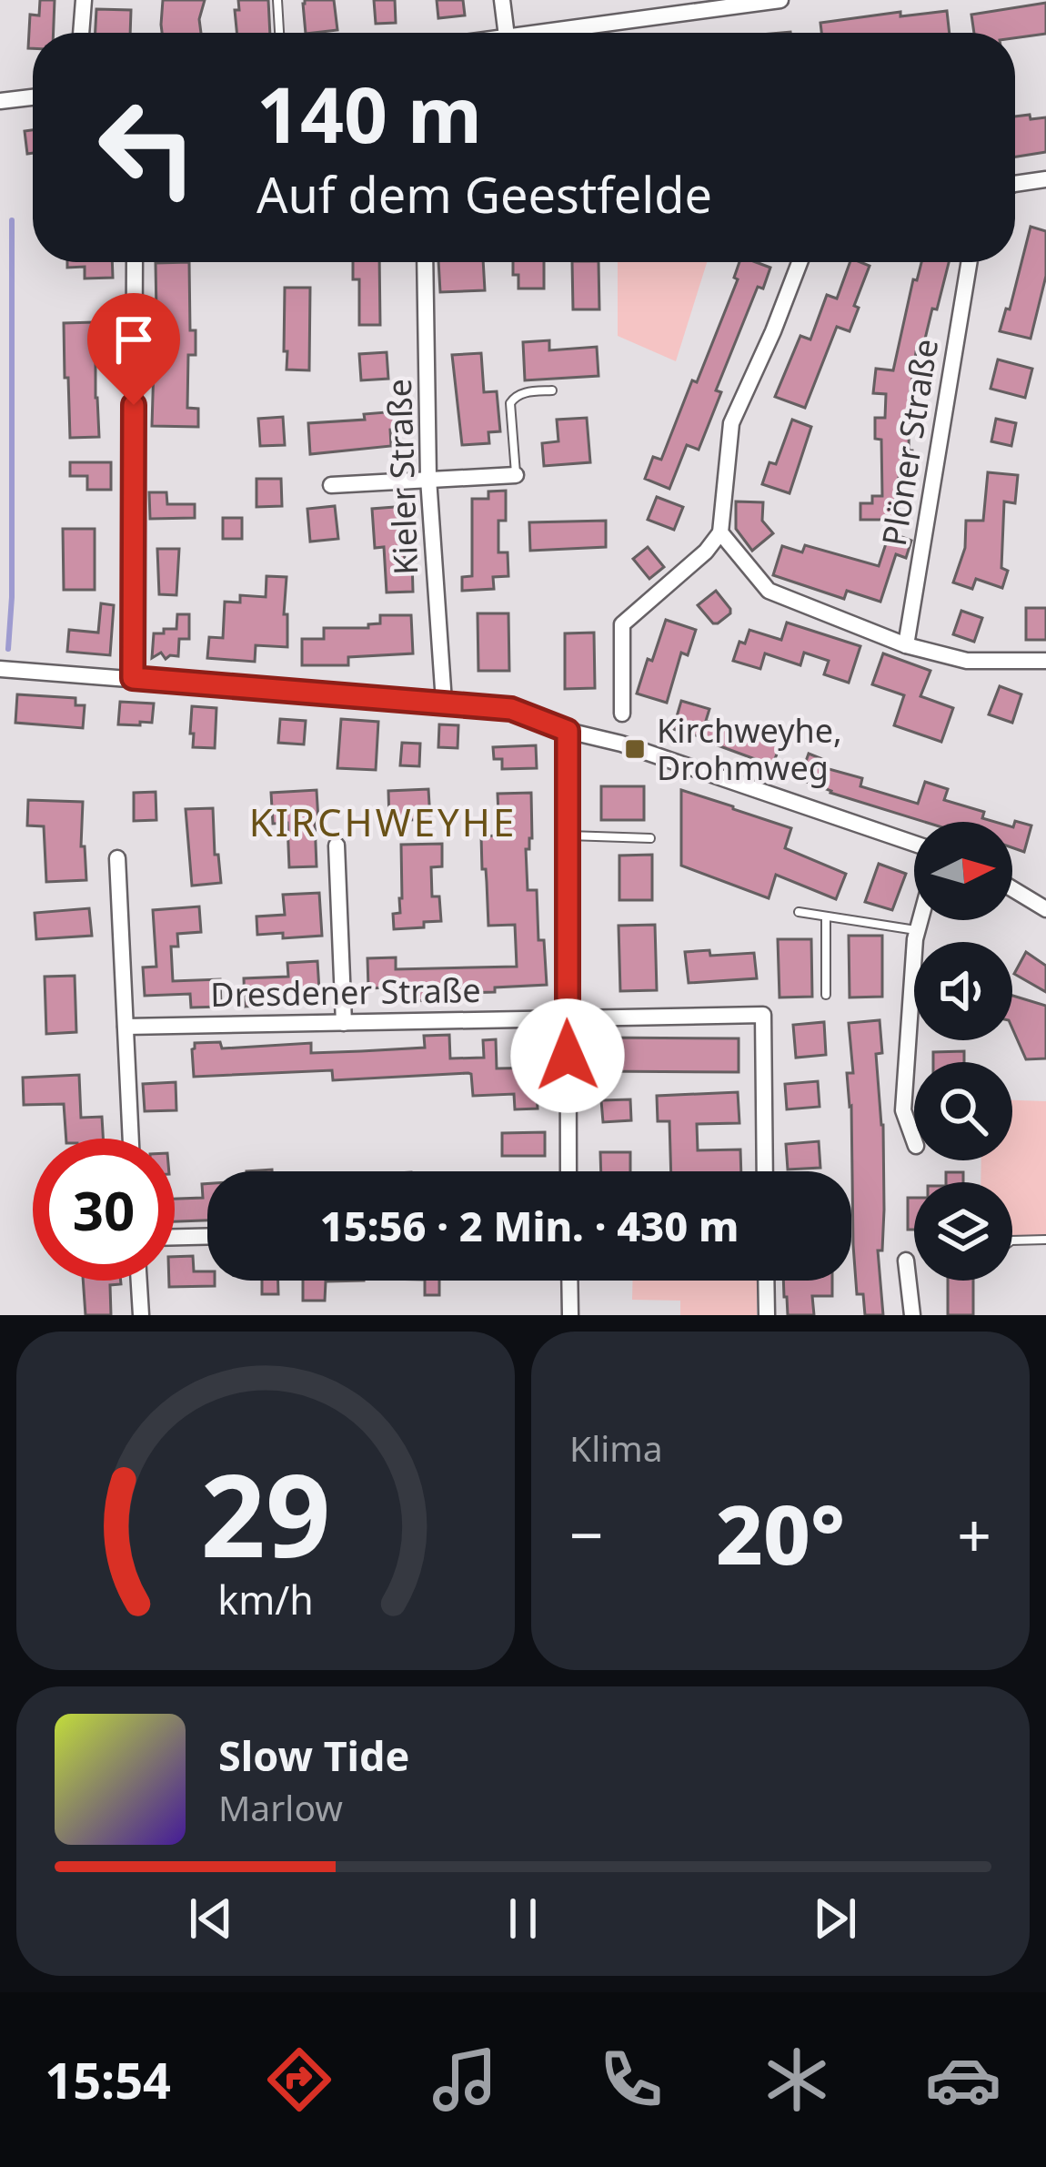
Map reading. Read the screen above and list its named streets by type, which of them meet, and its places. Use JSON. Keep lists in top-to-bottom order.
{
  "streets": {
    "street": ["Plöner Straße", "Kieler Straße", "Dresdener Straße"]
  },
  "districts": ["KIRCHWEYHE"],
  "places": {
    "transit": ["Kirchweyhe, Drohmweg"]
  },
  "north": "right",
  "page": {
    "turn": ["140 m", "Auf dem Geestfelde"],
    "limit": "30",
    "trip": "15:56 · 2 Min. · 430 m",
    "tile": "Klima",
    "heat": ["−", "20°", "+"],
    "song": ["Slow Tide", "Marlow"],
    "tabs": "15:54",
    "gauge": ["29", "km/h"]
  }
}
